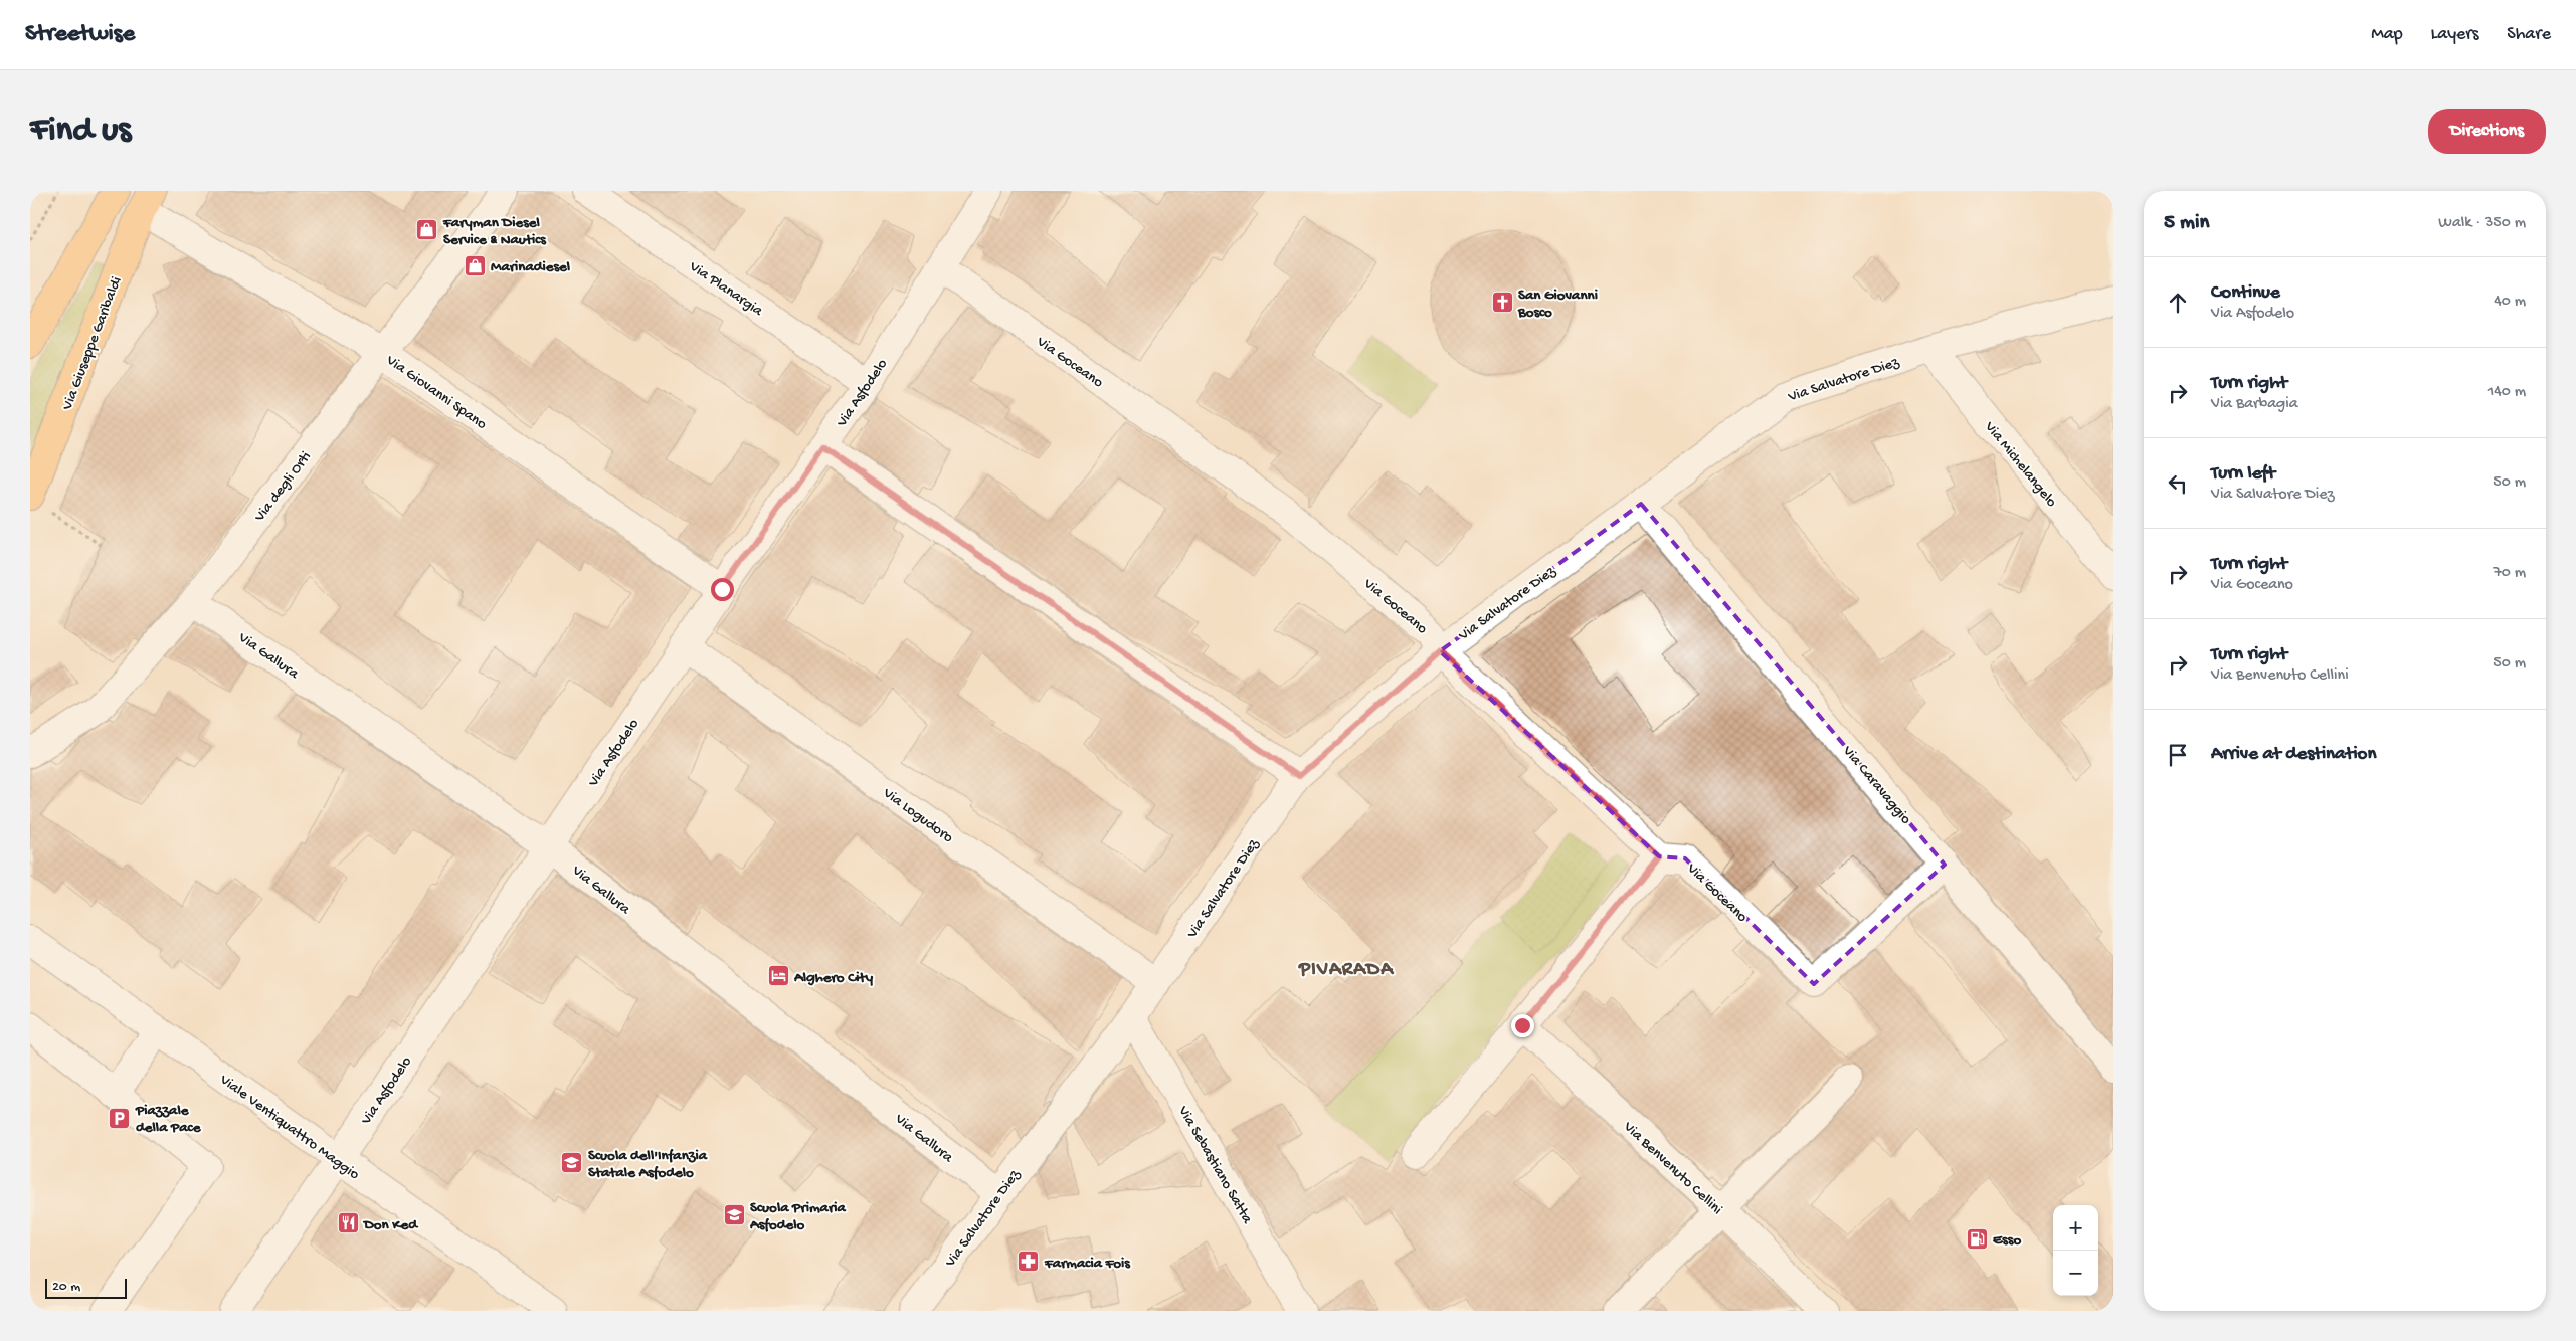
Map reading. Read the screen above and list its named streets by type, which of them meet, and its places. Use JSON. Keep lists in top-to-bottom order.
{
  "streets": {
    "main road": ["Via Giuseppe Garibaldi"],
    "street": [
      "Via Planargia",
      "Via Goceano",
      "Via Salvatore Diez",
      "Via Giovanni Spano",
      "Via Asfodelo",
      "Via Michelangelo",
      "Via degli Orti",
      "Via Gallura",
      "Via Caravaggio",
      "Via Logudoro",
      "Viale Ventiquattro Maggio",
      "Via Sebastiano Satta",
      "Via Benvenuto Cellini"
    ]
  },
  "crossings": [
    ["Via Planargia", "Via Asfodelo"],
    ["Via Giuseppe Garibaldi", "Via Giovanni Spano"],
    ["Via Goceano", "Via Salvatore Diez"],
    ["Via Goceano", "Via Asfodelo"],
    ["Via Goceano", "Via Caravaggio"],
    ["Via Salvatore Diez", "Via Michelangelo"],
    ["Via Salvatore Diez", "Via Gallura"],
    ["Via Salvatore Diez", "Via Caravaggio"],
    ["Via Salvatore Diez", "Via Logudoro"],
    ["Via Salvatore Diez", "Via Sebastiano Satta"],
    ["Via Giovanni Spano", "Via Asfodelo"],
    ["Via Giovanni Spano", "Via degli Orti"],
    ["Via Asfodelo", "Via Gallura"],
    ["Via Asfodelo", "Via Logudoro"],
    ["Via Asfodelo", "Viale Ventiquattro Maggio"],
    ["Via degli Orti", "Via Gallura"]
  ],
  "districts": ["PIVARADA"],
  "places": {
    "shop": ["Faryman Diesel Service & Nautics", "Marinadiesel"],
    "church": ["San Giovanni Bosco"],
    "hotel": ["Alghero City"],
    "parking": ["Piazzale della Pace"],
    "school or university": ["Scuola dell'Infanzia Statale Asfodelo", "Scuola Primaria Asfodelo"],
    "restaurant": ["Don Ked"],
    "fuel station": ["Esso"],
    "pharmacy": ["Farmacia Fois"]
  },
  "scale_bar": "20 m",
  "page": {
    "header": "Streetwise",
    "nav": ["Map", "Layers", "Share"],
    "buttons": "Directions",
    "title": "Find us",
    "heading": ["5 min", "Walk · 350 m"],
    "list": [
      ["Continue", "Via Asfodelo", "40 m"],
      ["Turn right", "Via Barbagia", "140 m"],
      ["Turn left", "Via Salvatore Diez", "50 m"],
      ["Turn right", "Via Goceano", "70 m"],
      ["Turn right", "Via Benvenuto Cellini", "50 m"],
      "Arrive at destination"
    ],
    "map_buttons": ["+", "−"],
    "scale": "20 m"
  }
}
